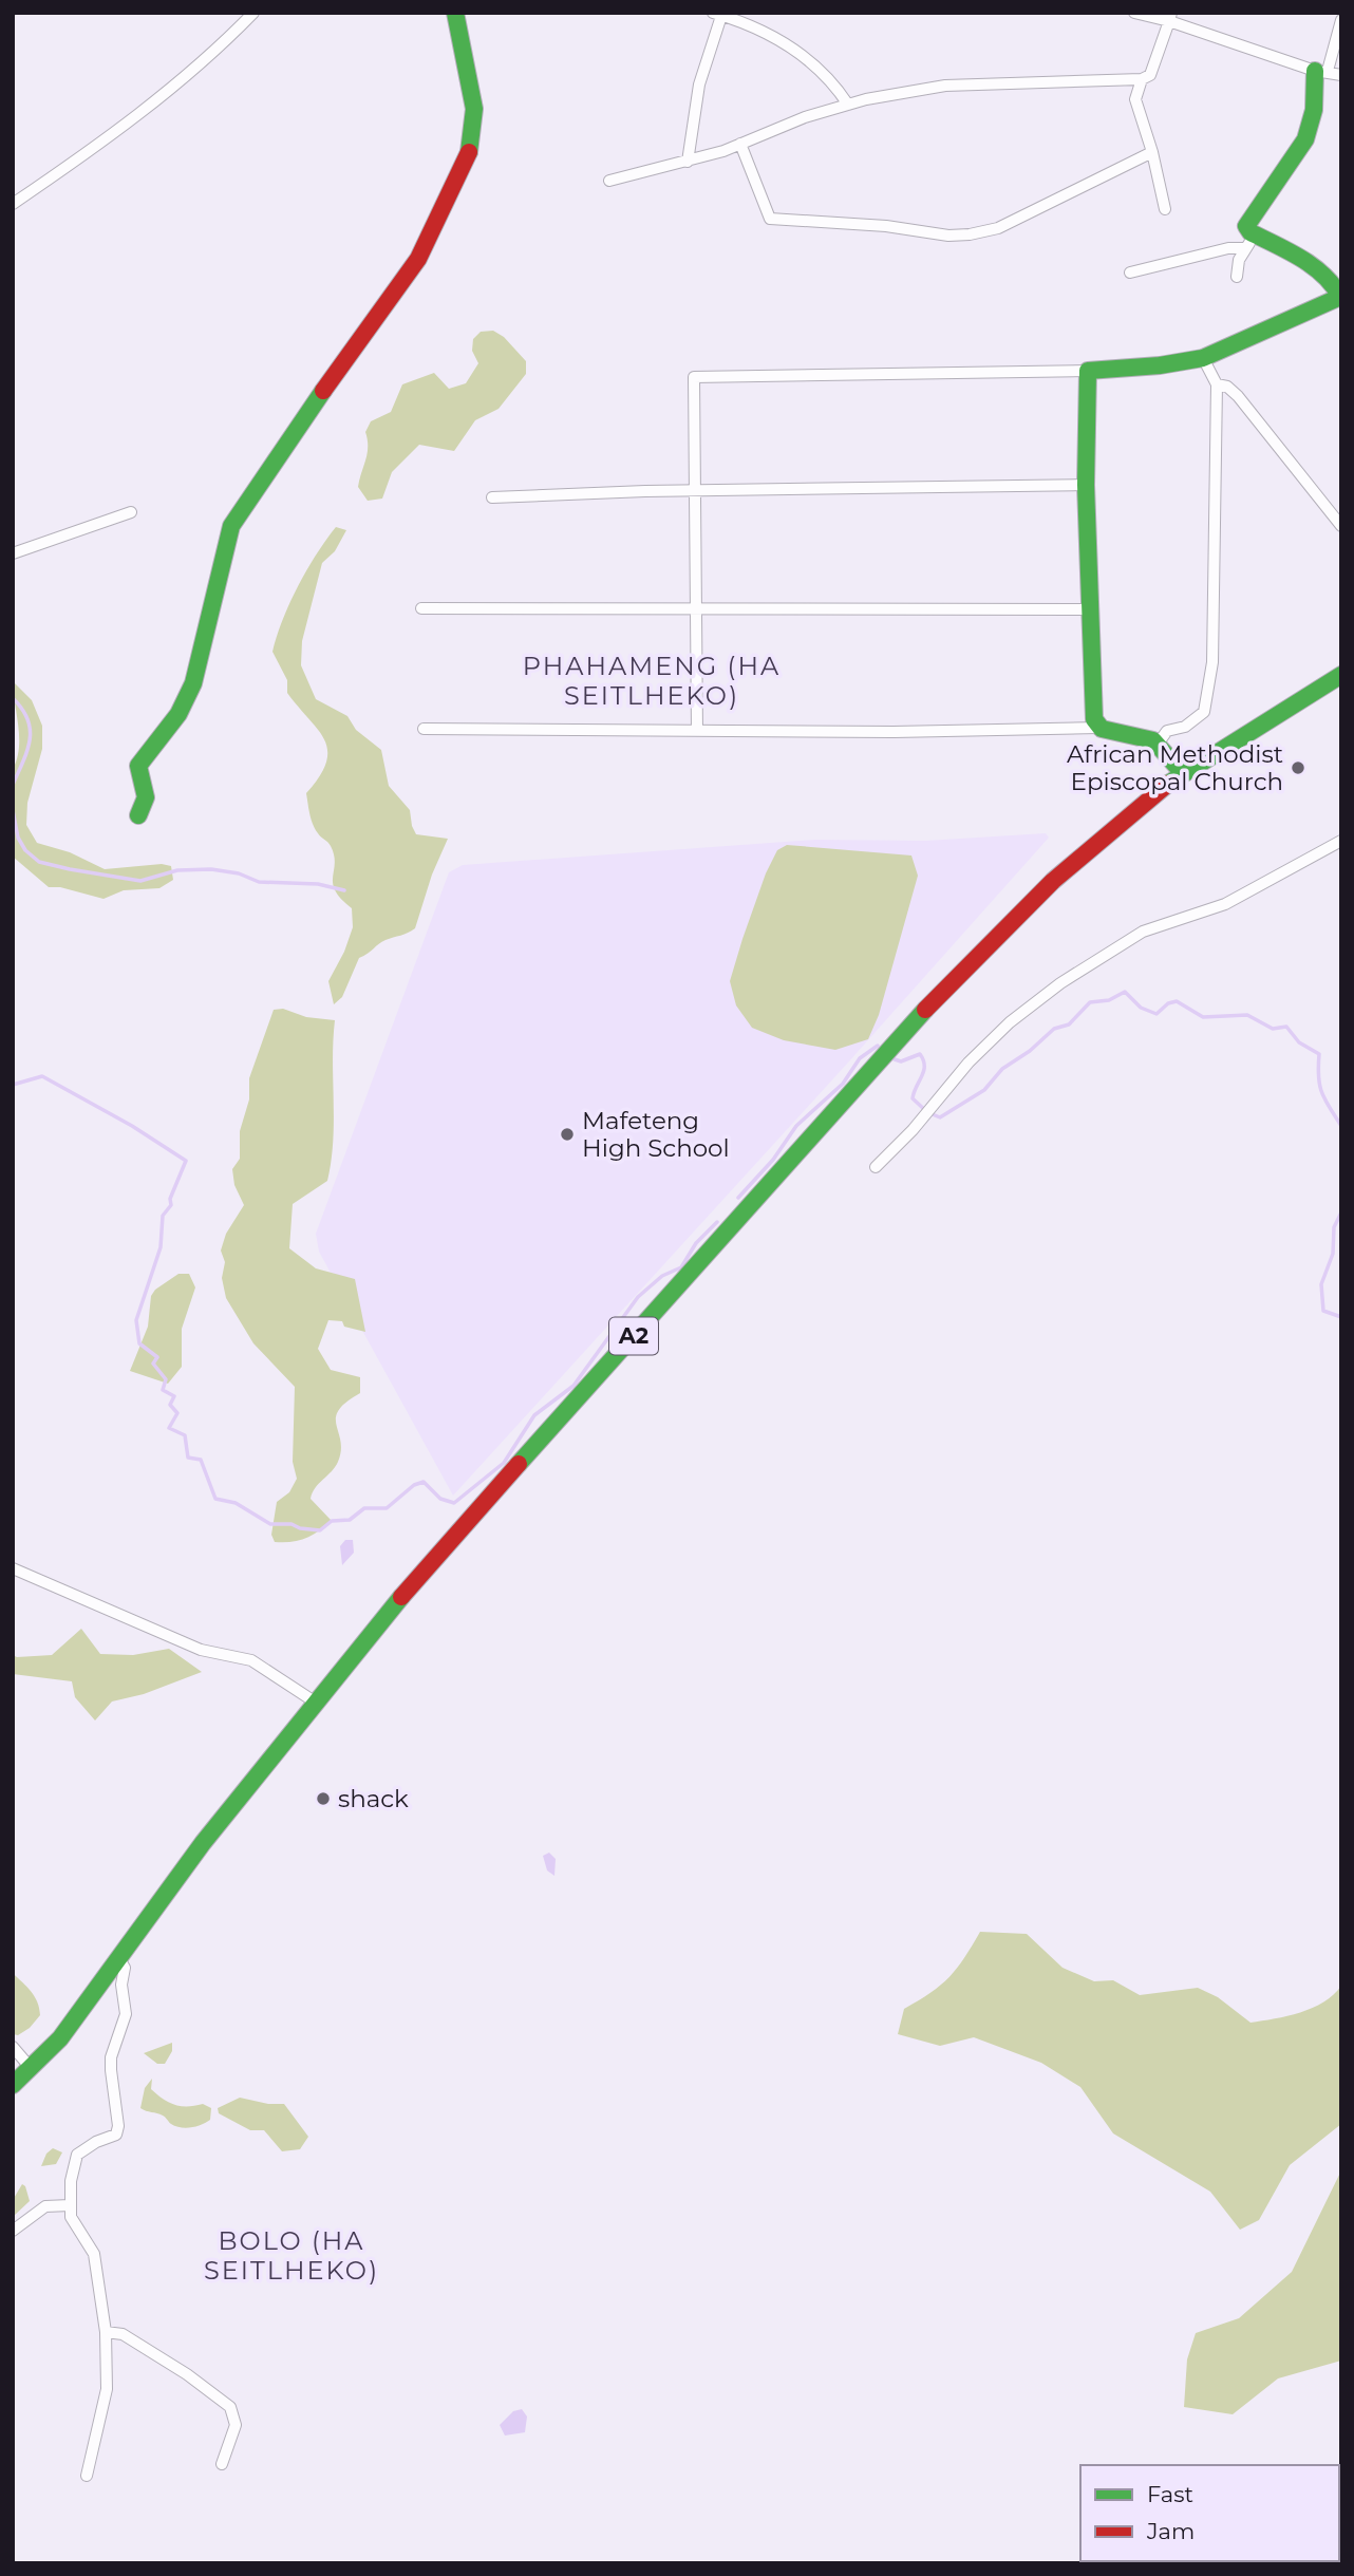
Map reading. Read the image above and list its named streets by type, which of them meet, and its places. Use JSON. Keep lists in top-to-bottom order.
{
  "streets": {
    "main road": ["A2"]
  },
  "districts": ["PHAHAMENG (HA SEITLHEKO)", "BOLO (HA SEITLHEKO)"],
  "places": ["African Methodist Episcopal Church", "Mafeteng High School", "shack"],
  "legend": ["Fast", "Jam"]
}
